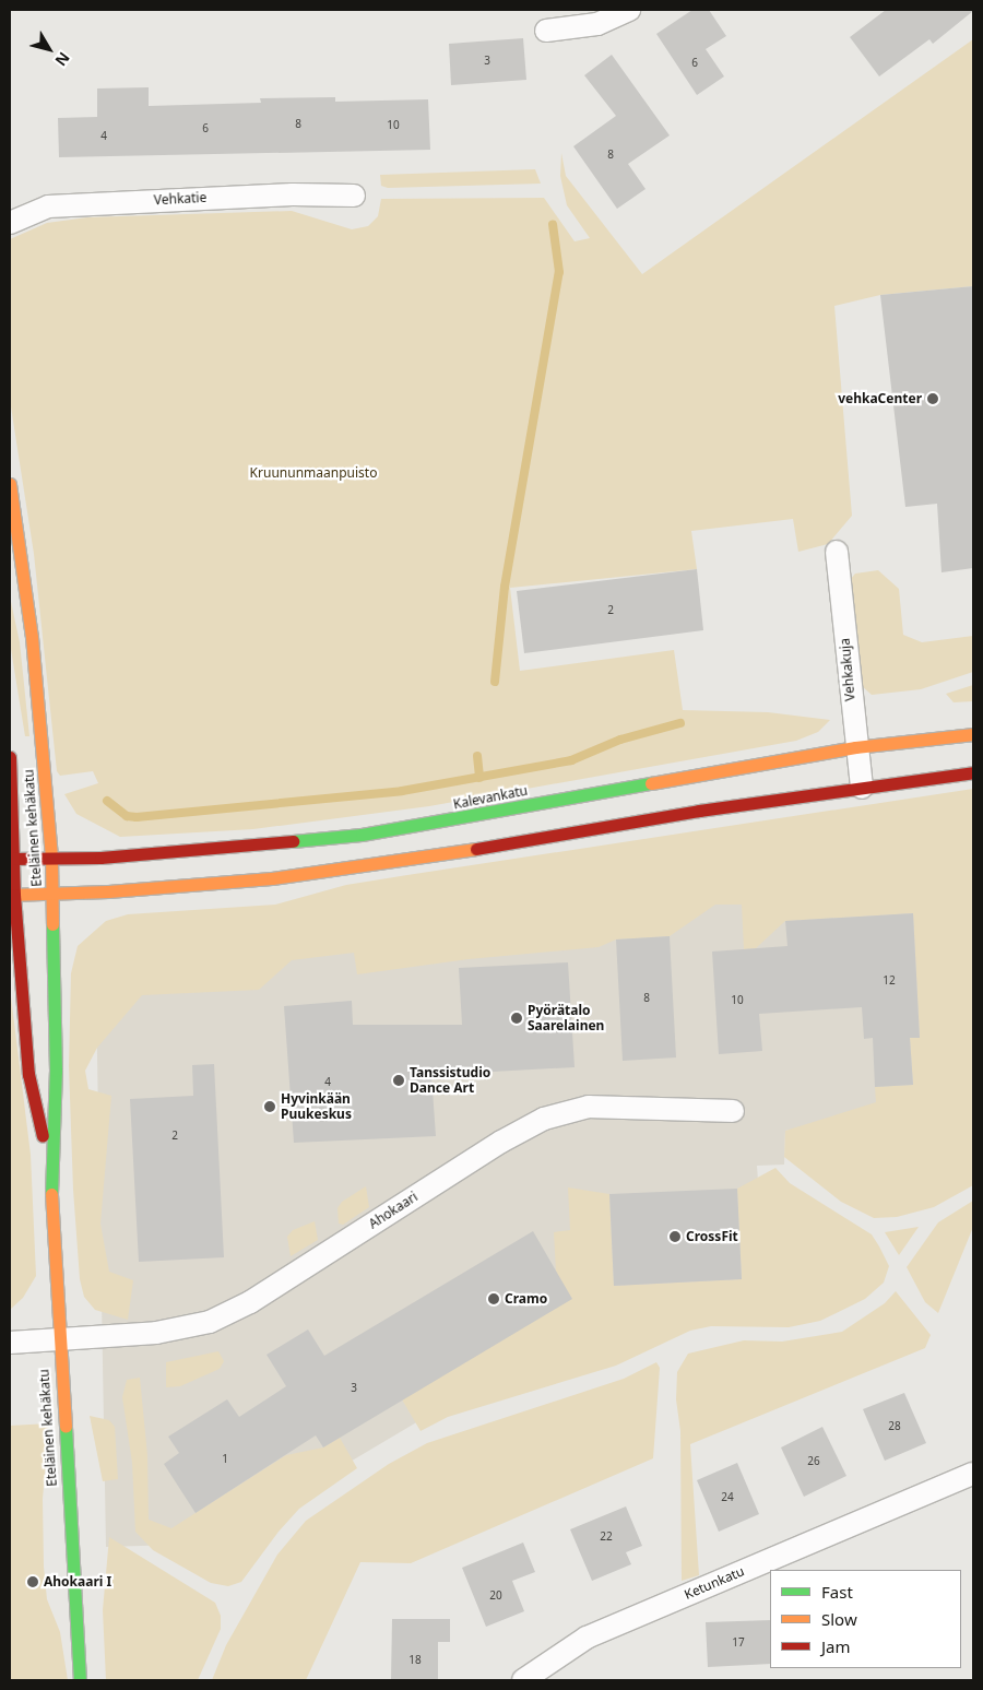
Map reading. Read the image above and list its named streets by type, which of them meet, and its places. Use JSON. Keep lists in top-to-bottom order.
{
  "streets": {
    "main road": ["Kalevankatu", "Eteläinen kehäkatu"],
    "street": [
      "Vehkatie",
      "Vehkakuja",
      "Ahokaari",
      "Ketunkatu"
    ]
  },
  "crossings": [
    ["Vehkakuja", "Kalevankatu"],
    ["Kalevankatu", "Eteläinen kehäkatu"],
    ["Eteläinen kehäkatu", "Ahokaari"]
  ],
  "parks": ["Kruununmaanpuisto"],
  "places": [
    "vehkaCenter",
    "Pyörätalo Saarelainen",
    "Tanssistudio Dance Art",
    "Hyvinkään Puukeskus",
    "CrossFit",
    "Cramo",
    "Ahokaari I"
  ],
  "house_numbers": [
    "3",
    "6",
    "8",
    "10",
    "6",
    "4",
    "8",
    "2",
    "12",
    "8",
    "10",
    "4",
    "2",
    "3",
    "28",
    "1",
    "26",
    "24",
    "22",
    "20",
    "17",
    "18"
  ],
  "legend": ["Fast", "Slow", "Jam"],
  "north": "bottom right"
}
